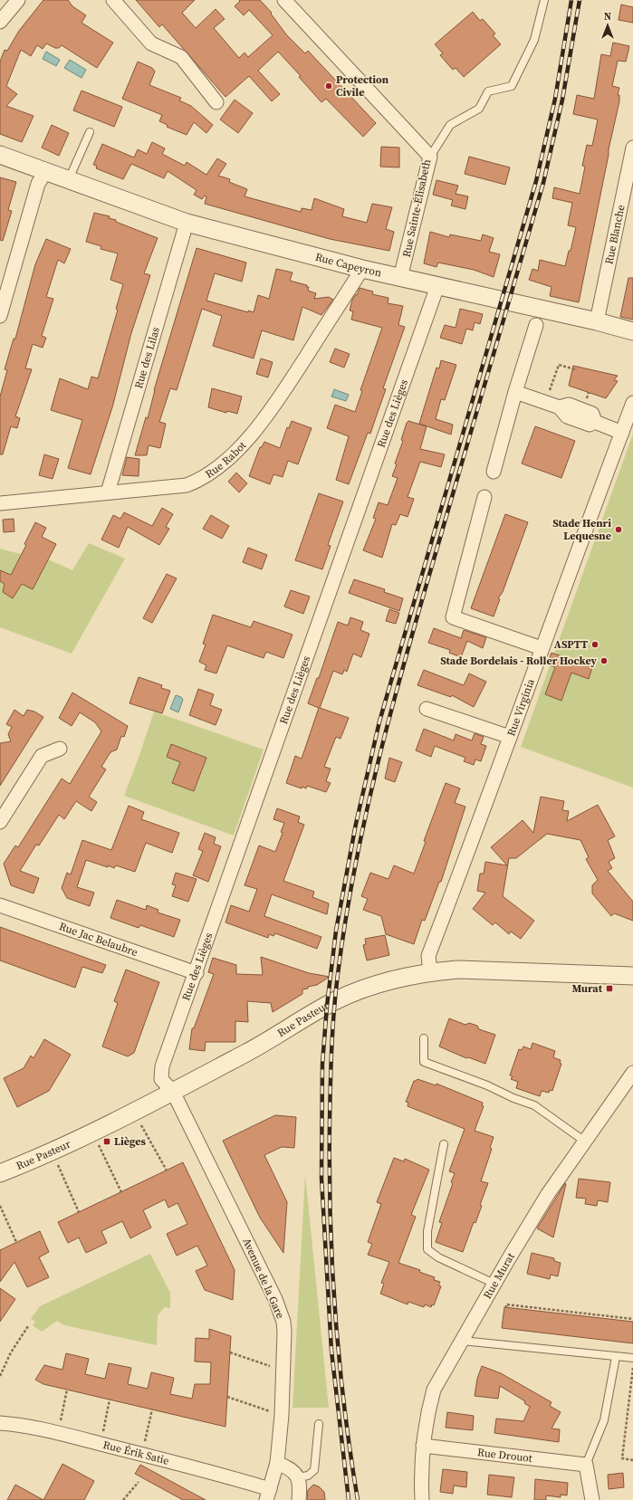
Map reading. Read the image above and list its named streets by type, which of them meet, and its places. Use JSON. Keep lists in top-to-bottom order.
{
  "streets": {
    "street": [
      "Rue Sainte-Élisabeth",
      "Rue Blanche",
      "Rue Capeyron",
      "Rue des Lilas",
      "Rue des Lièges",
      "Rue Rabot",
      "Rue Virginia",
      "Rue Jac Belaubre",
      "Rue Pasteur",
      "Rue Murat",
      "Avenue de la Gare",
      "Rue Érik Satie",
      "Rue Drouot"
    ]
  },
  "crossings": [
    ["Rue Sainte-Élisabeth", "Rue Capeyron"],
    ["Rue Blanche", "Rue Capeyron"],
    ["Rue Capeyron", "Rue des Lilas"],
    ["Rue Capeyron", "Rue des Lièges"],
    ["Rue Capeyron", "Rue Rabot"],
    ["Rue des Lilas", "Rue Rabot"],
    ["Rue des Lièges", "Rue Jac Belaubre"],
    ["Rue des Lièges", "Rue Pasteur"],
    ["Rue des Lièges", "Avenue de la Gare"],
    ["Rue Virginia", "Rue Pasteur"],
    ["Rue Pasteur", "Avenue de la Gare"],
    ["Rue Murat", "Rue Drouot"],
    ["Avenue de la Gare", "Rue Érik Satie"]
  ],
  "places": {
    "other": [
      "Protection Civile",
      "Stade Henri Lequesne",
      "ASPTT",
      "Stade Bordelais - Roller Hockey"
    ],
    "transit": ["Murat", "Lièges"]
  },
  "north": "top"
}
